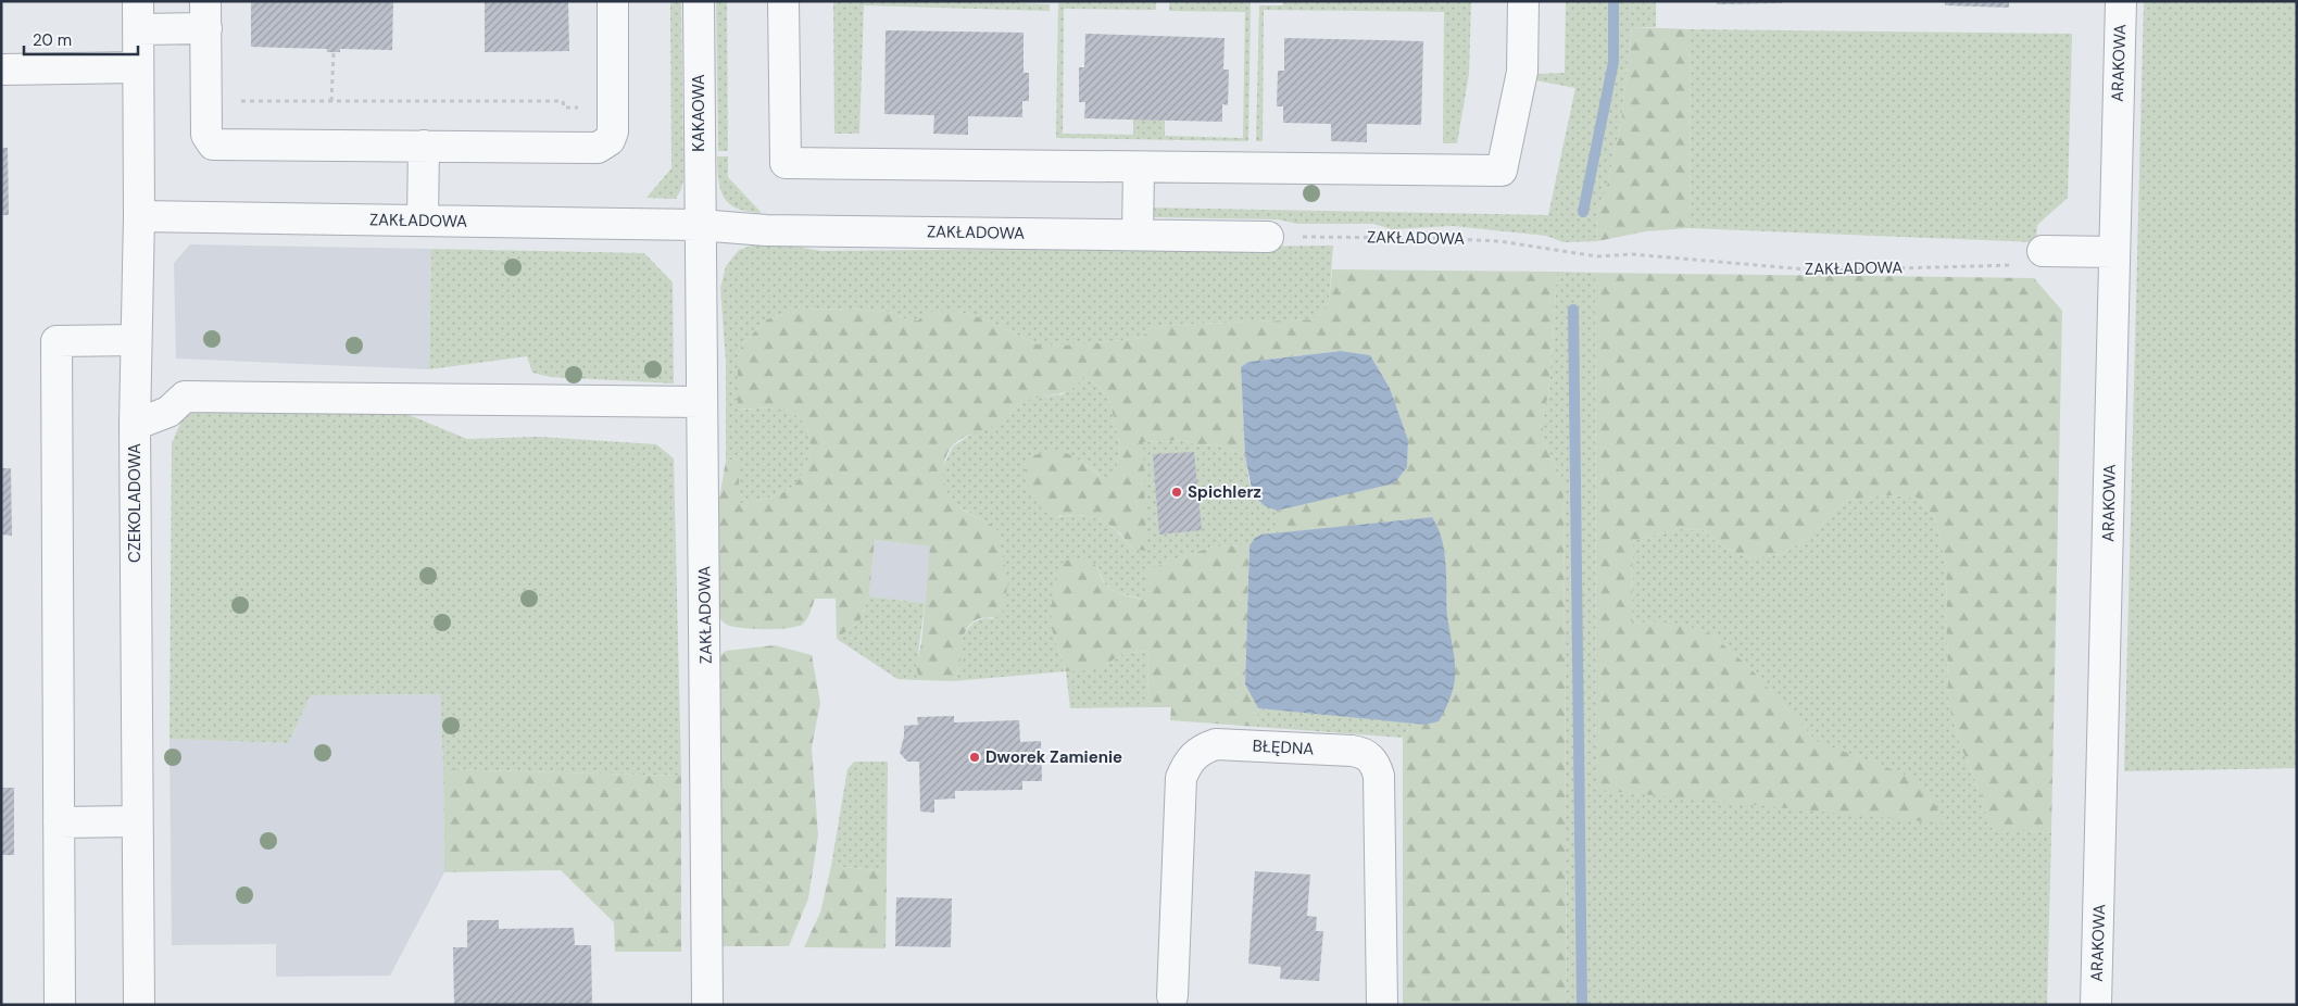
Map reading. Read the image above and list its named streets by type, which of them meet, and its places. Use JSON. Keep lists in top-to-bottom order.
{
  "streets": {
    "street": [
      "ARAKOWA",
      "KAKAOWA",
      "ZAKŁADOWA",
      "CZEKOLADOWA",
      "BŁĘDNA"
    ]
  },
  "crossings": [
    ["KAKAOWA", "ZAKŁADOWA"],
    ["ZAKŁADOWA", "CZEKOLADOWA"]
  ],
  "places": ["Spichlerz", "Dworek Zamienie"],
  "scale_bar": "20 m"
}
